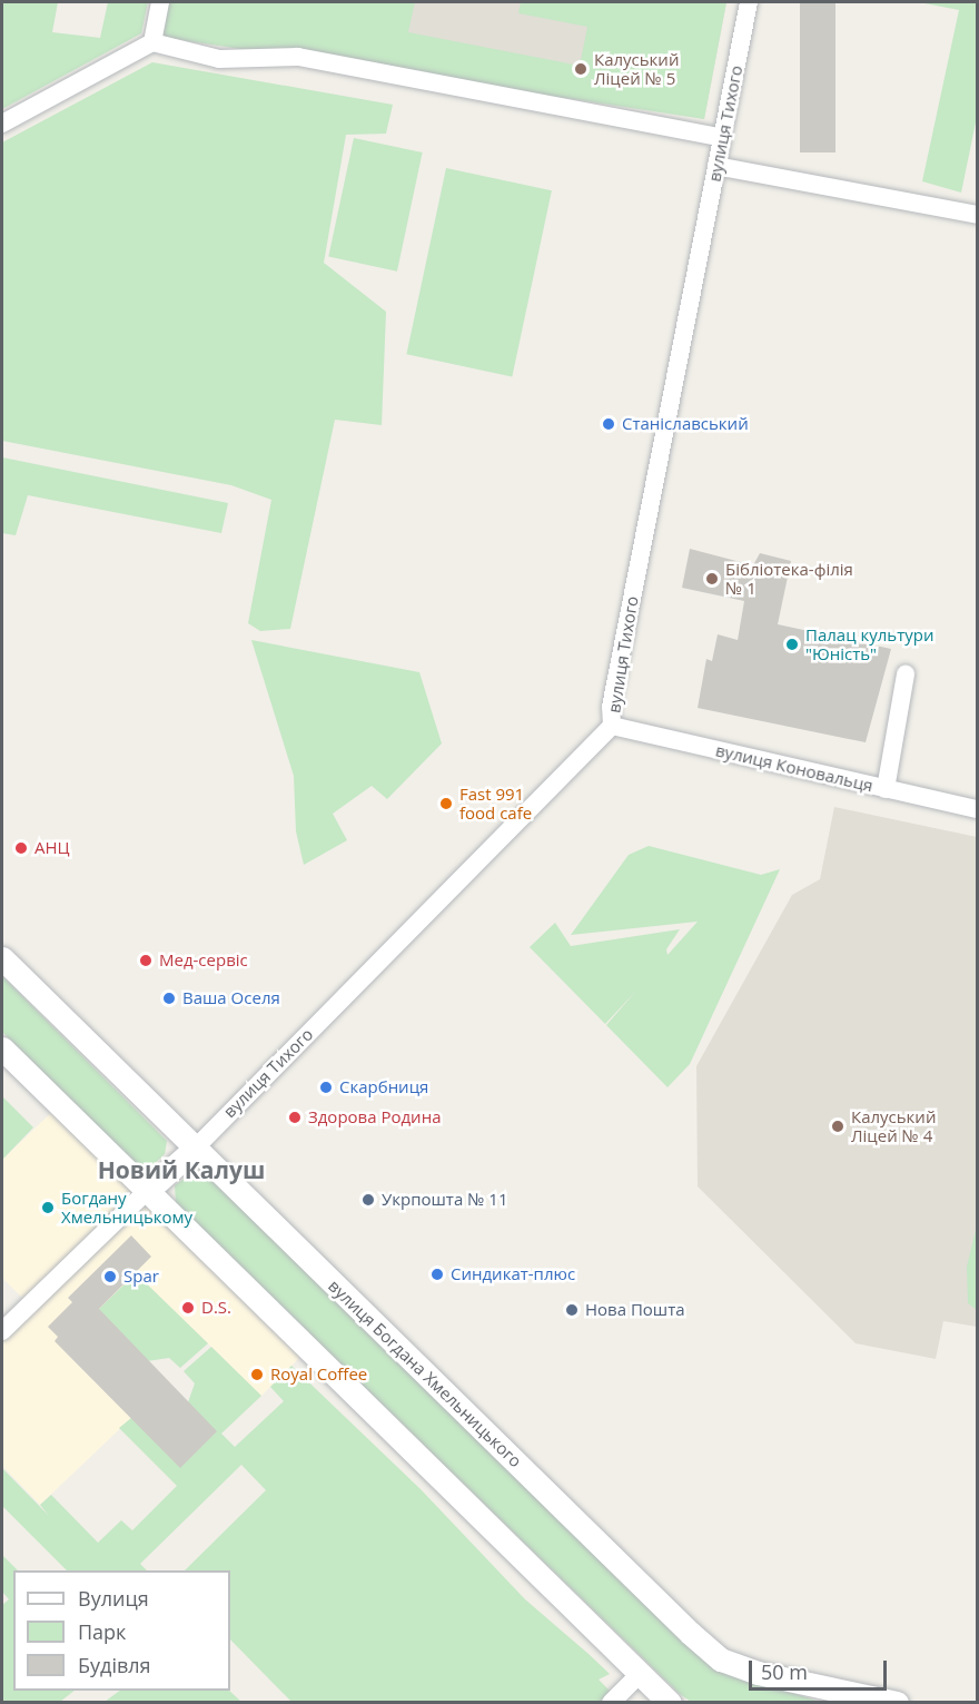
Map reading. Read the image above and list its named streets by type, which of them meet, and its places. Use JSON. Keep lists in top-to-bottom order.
{
  "streets": {
    "street": ["вулиця Тихого", "вулиця Коновальця", "вулиця Богдана Хмельницького"]
  },
  "crossings": [
    ["вулиця Тихого", "вулиця Коновальця"],
    ["вулиця Тихого", "вулиця Богдана Хмельницького"]
  ],
  "districts": ["Новий Калуш"],
  "places": [
    "Калуський Ліцей № 5",
    "Станіславський",
    "Бібліотека-філія № 1",
    "Палац культури \"Юність\"",
    "Fast 991 food cafe",
    "АНЦ",
    "Мед-сервіс",
    "Ваша Оселя",
    "Скарбниця",
    "Здорова Родина",
    "Калуський Ліцей № 4",
    "Укрпошта № 11",
    "Богдану Хмельницькому",
    "Синдикат-плюс",
    "Spar",
    "D.S.",
    "Нова Пошта",
    "Royal Coffee"
  ],
  "legend": ["Вулиця", "Парк", "Будівля"],
  "scale_bar": "50 m"
}
